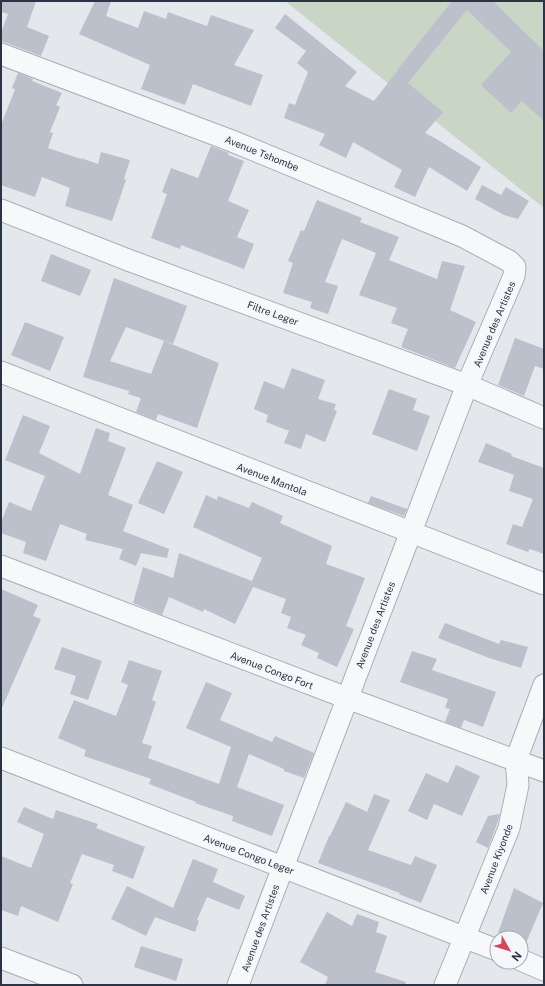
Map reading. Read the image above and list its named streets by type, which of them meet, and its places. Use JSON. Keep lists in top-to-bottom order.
{
  "streets": {
    "street": [
      "Avenue Tshombe",
      "Filtre Leger",
      "Avenue des Artistes",
      "Avenue Mantola",
      "Avenue Congo Fort",
      "Avenue Congo Leger",
      "Avenue Kiyonde"
    ]
  },
  "crossings": [
    ["Avenue Tshombe", "Avenue des Artistes"],
    ["Filtre Leger", "Avenue des Artistes"],
    ["Avenue des Artistes", "Avenue Mantola"],
    ["Avenue des Artistes", "Avenue Congo Fort"],
    ["Avenue des Artistes", "Avenue Congo Leger"],
    ["Avenue Congo Fort", "Avenue Kiyonde"],
    ["Avenue Congo Leger", "Avenue Kiyonde"]
  ],
  "north": "bottom right"
}
